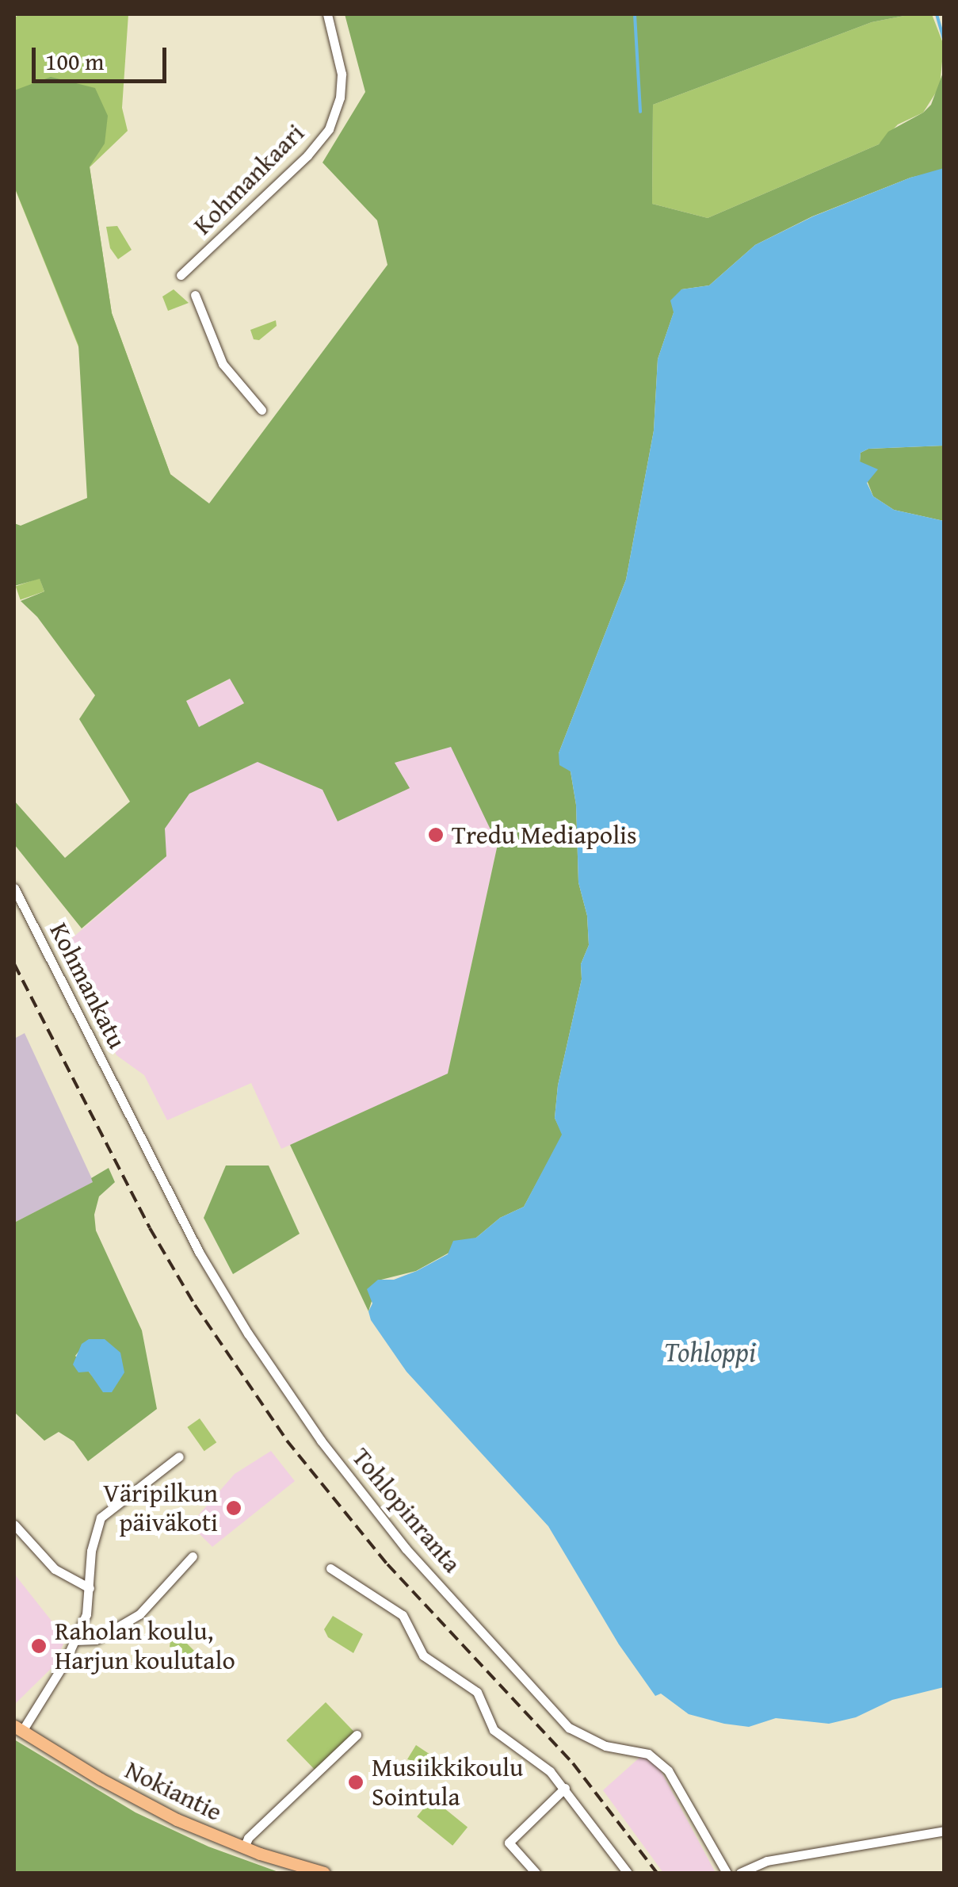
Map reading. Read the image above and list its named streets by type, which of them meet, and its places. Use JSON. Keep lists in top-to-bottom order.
{
  "streets": {
    "main road": ["Nokiantie"],
    "street": ["Kohmankaari", "Kohmankatu", "Tohlopinranta"]
  },
  "crossings": [
    ["Kohmankatu", "Tohlopinranta"]
  ],
  "water": ["Tohloppi"],
  "places": [
    "Tredu Mediapolis",
    "Väripilkun päiväkoti",
    "Raholan koulu, Harjun koulutalo",
    "Musiikkikoulu Sointula"
  ],
  "scale_bar": "100 m"
}
